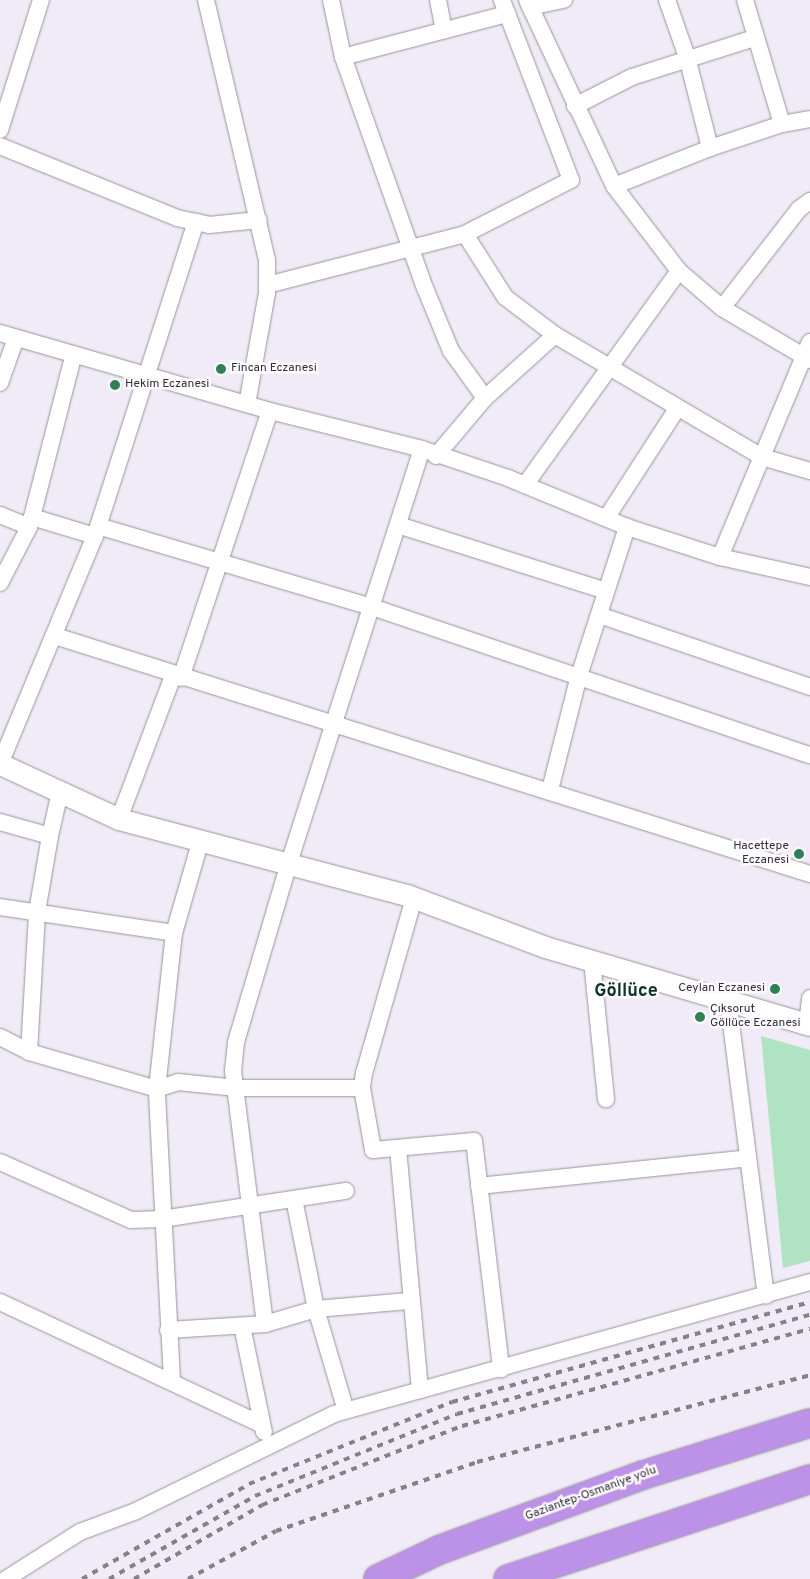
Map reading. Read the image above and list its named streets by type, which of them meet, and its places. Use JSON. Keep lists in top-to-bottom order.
{
  "streets": {
    "highway": ["Gaziantep-Osmaniye yolu"]
  },
  "districts": ["Göllüce"],
  "places": [
    "Fincan Eczanesi",
    "Hekim Eczanesi",
    "Hacettepe Eczanesi",
    "Ceylan Eczanesi",
    "Çıksorut Göllüce Eczanesi"
  ]
}
